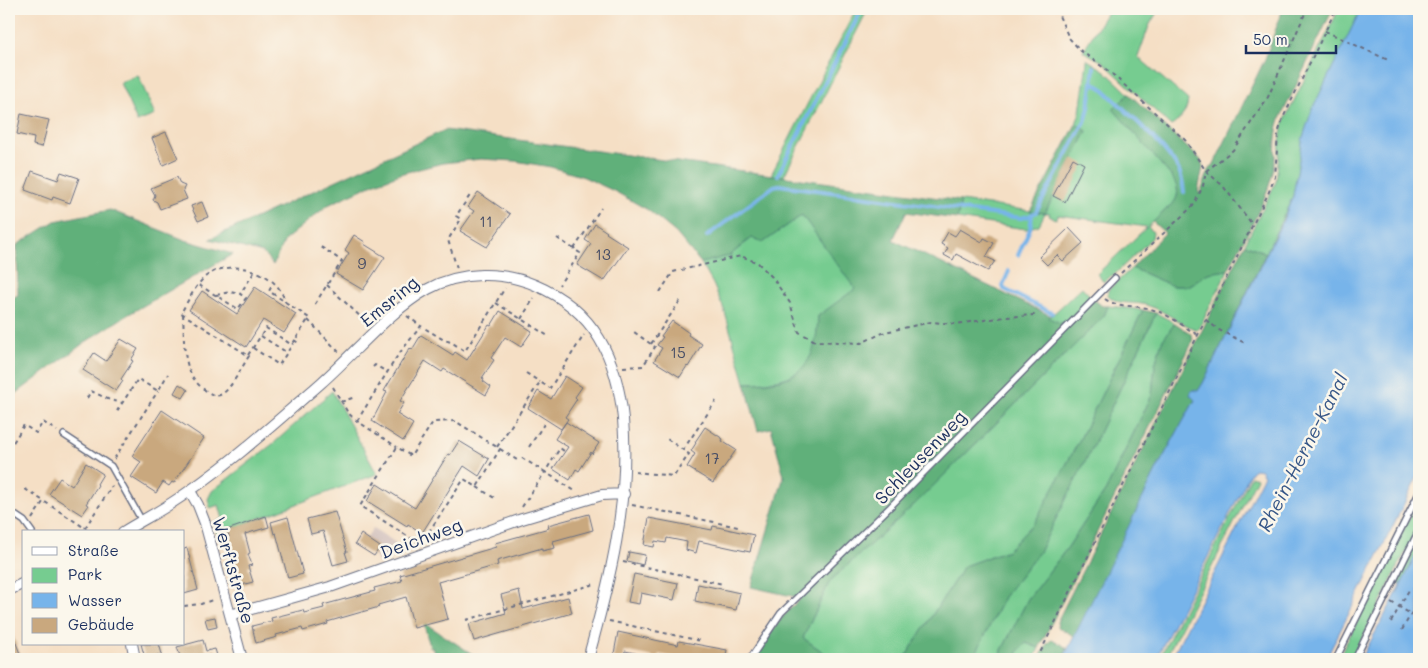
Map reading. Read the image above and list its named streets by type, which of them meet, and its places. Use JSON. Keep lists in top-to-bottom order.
{
  "streets": {
    "street": ["Emsring", "Deichweg", "Werftstraße"],
    "lane": ["Schleusenweg"]
  },
  "crossings": [
    ["Emsring", "Deichweg"],
    ["Emsring", "Werftstraße"],
    ["Deichweg", "Werftstraße"]
  ],
  "water": ["Rhein-Herne-Kanal"],
  "house_numbers": [
    "11",
    "13",
    "9",
    "15",
    "17"
  ],
  "legend": [
    "Straße",
    "Park",
    "Wasser",
    "Gebäude"
  ],
  "scale_bar": "50 m"
}
